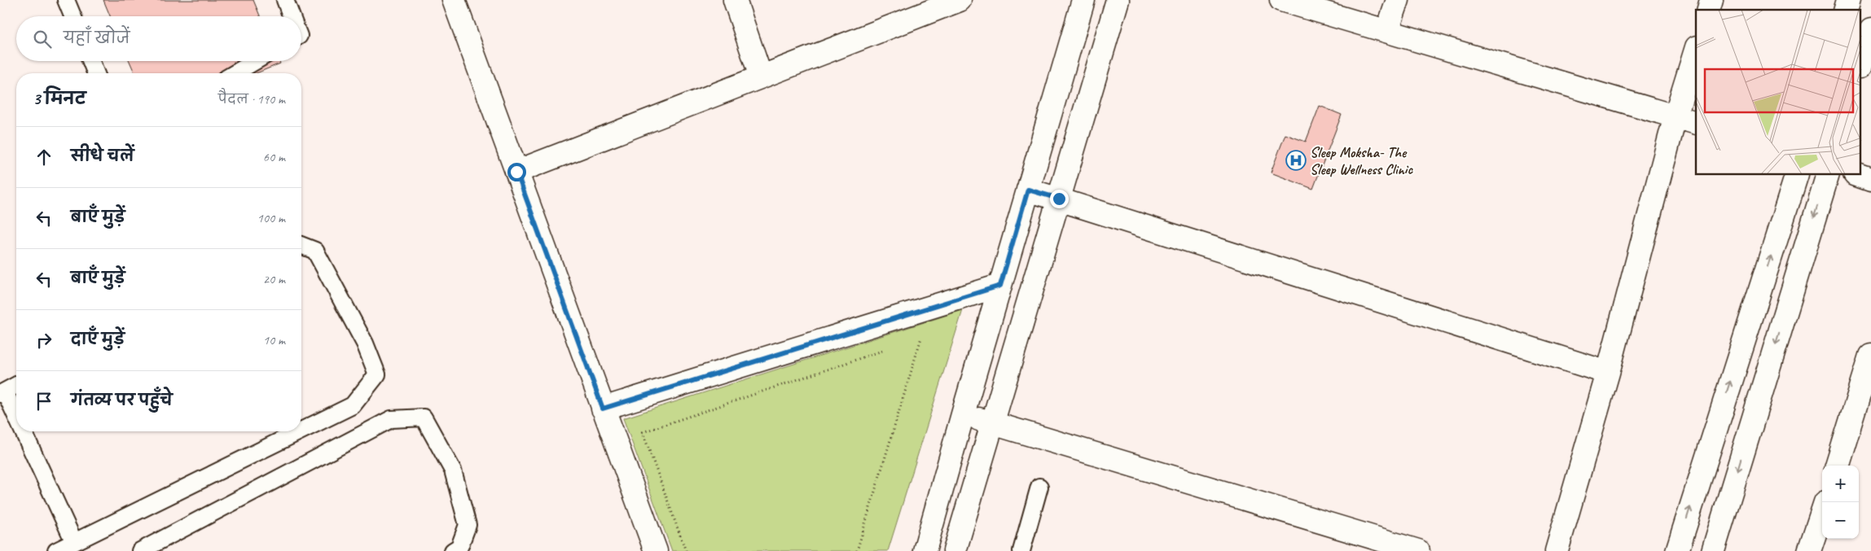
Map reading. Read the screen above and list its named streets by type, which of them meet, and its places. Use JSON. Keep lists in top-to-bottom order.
{
  "places": {
    "hospital": ["Sleep Moksha- The Sleep Wellness Clinic"]
  },
  "page": {
    "search": "यहाँ खोजें",
    "heading": ["3 मिनट", "पैदल · 190 m"],
    "list": [
      ["सीधे चलें", "60 m"],
      ["बाएँ मुड़ें", "100 m"],
      ["बाएँ मुड़ें", "20 m"],
      ["दाएँ मुड़ें", "10 m"],
      "गंतव्य पर पहुँचे"
    ],
    "map_buttons": ["+", "−"]
  }
}
